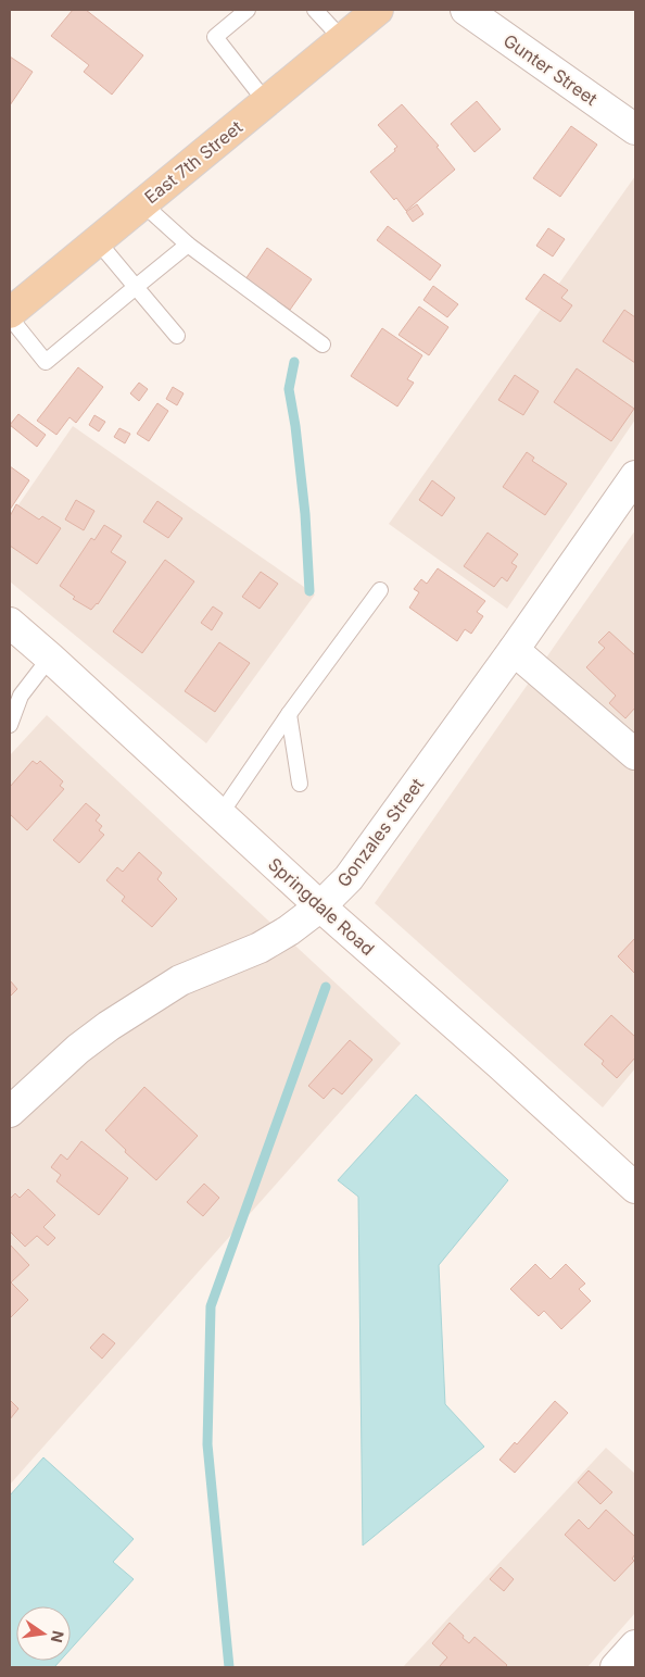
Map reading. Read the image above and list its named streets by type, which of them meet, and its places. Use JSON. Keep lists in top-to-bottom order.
{
  "streets": {
    "main road": ["East 7th Street"],
    "street": ["Gunter Street", "Gonzales Street", "Springdale Road"]
  },
  "crossings": [
    ["Gonzales Street", "Springdale Road"]
  ],
  "north": "right"
}
